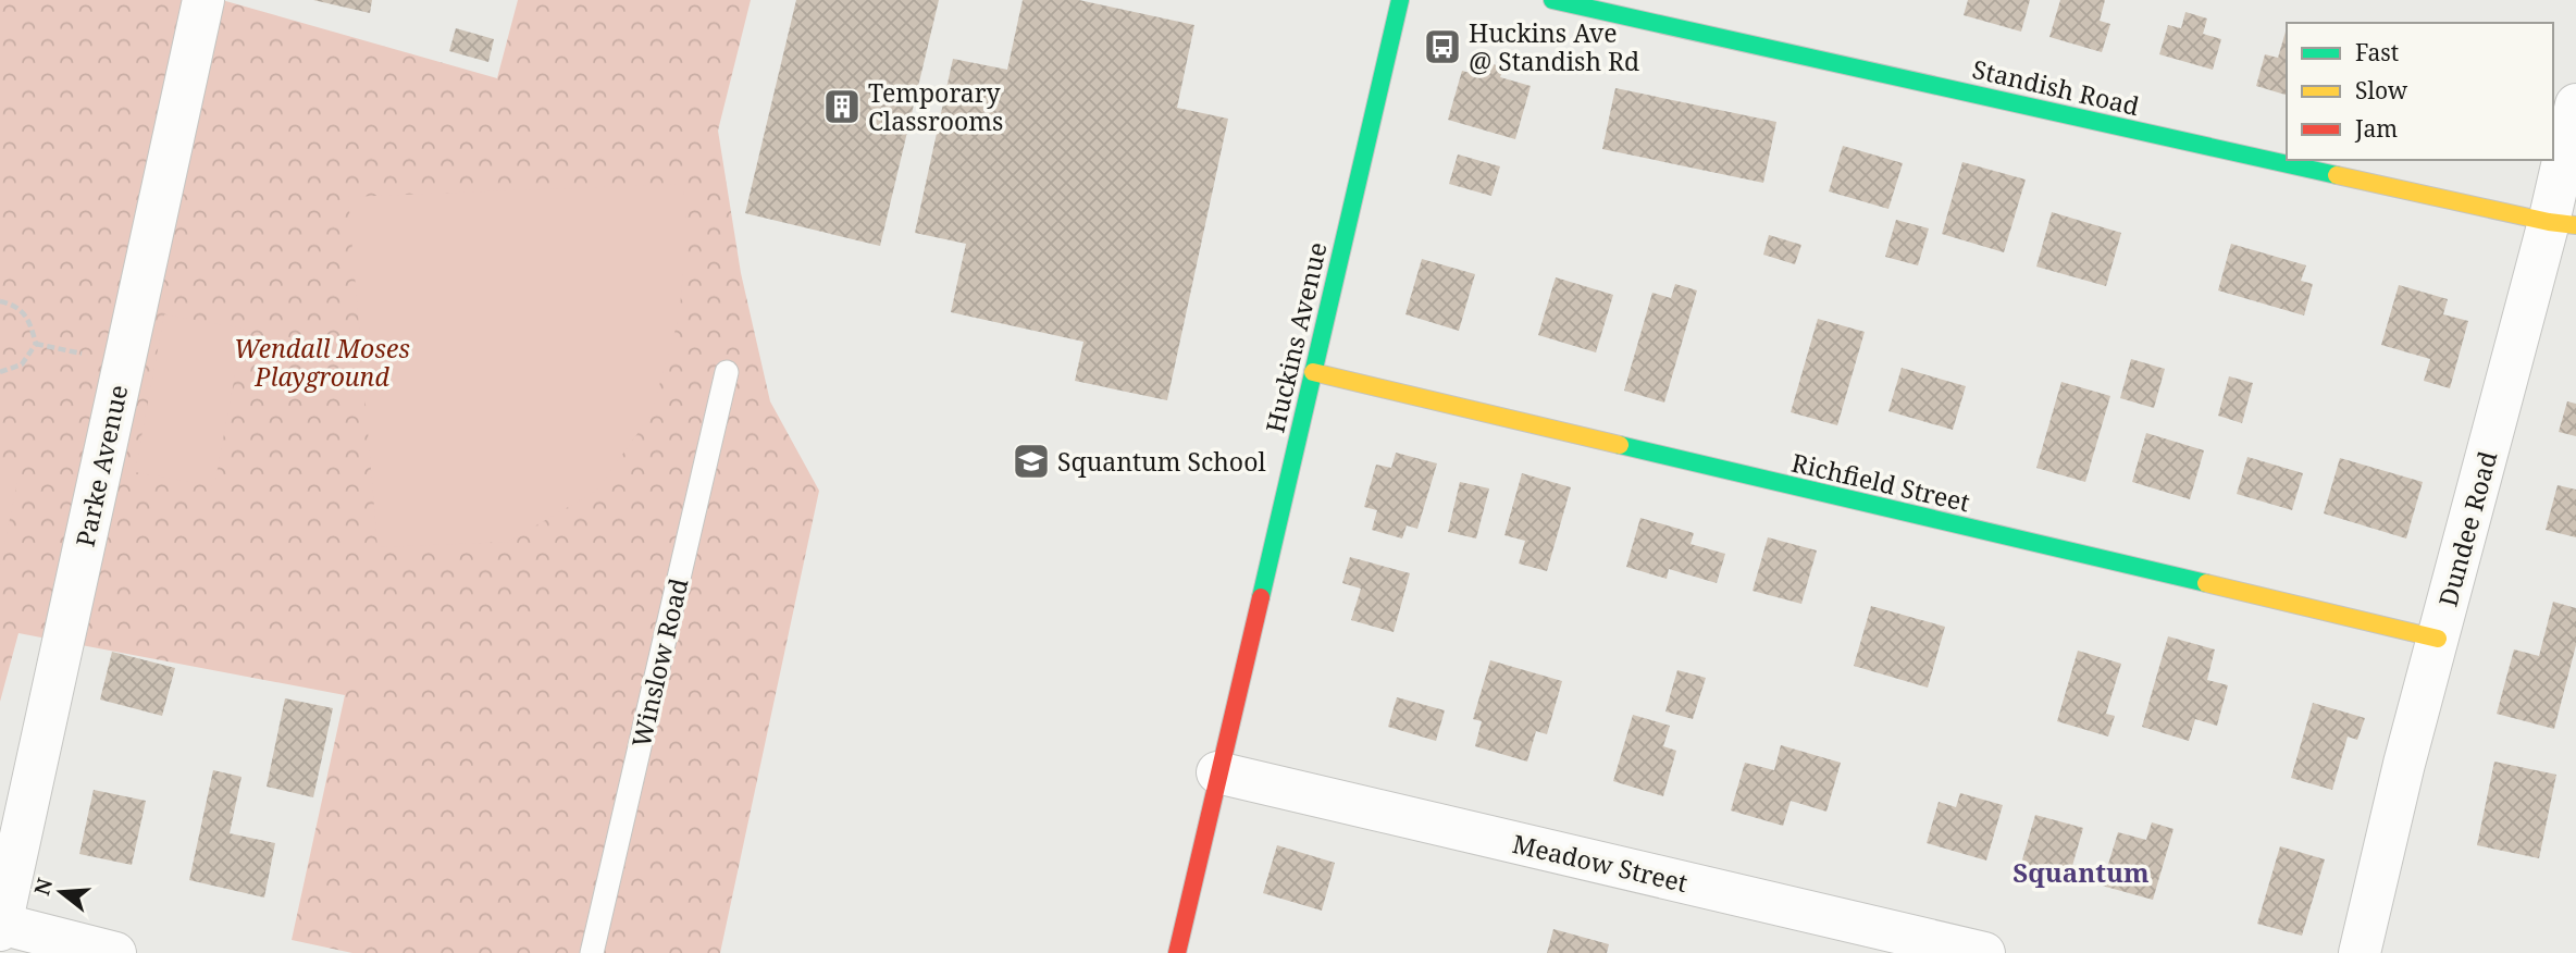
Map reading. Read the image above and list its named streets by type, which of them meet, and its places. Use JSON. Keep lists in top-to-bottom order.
{
  "streets": {
    "street": [
      "Standish Road",
      "Huckins Avenue",
      "Parke Avenue",
      "Richfield Street",
      "Dundee Road",
      "Meadow Street"
    ],
    "lane": ["Winslow Road"]
  },
  "crossings": [
    ["Standish Road", "Dundee Road"],
    ["Huckins Avenue", "Richfield Street"],
    ["Huckins Avenue", "Meadow Street"],
    ["Richfield Street", "Dundee Road"]
  ],
  "districts": ["Squantum"],
  "parks": ["Wendall Moses Playground"],
  "places": {
    "bus stop": ["Huckins Ave @ Standish Rd"],
    "building": ["Temporary Classrooms"],
    "school or university": ["Squantum School"]
  },
  "legend": ["Fast", "Slow", "Jam"],
  "north": "left"
}
